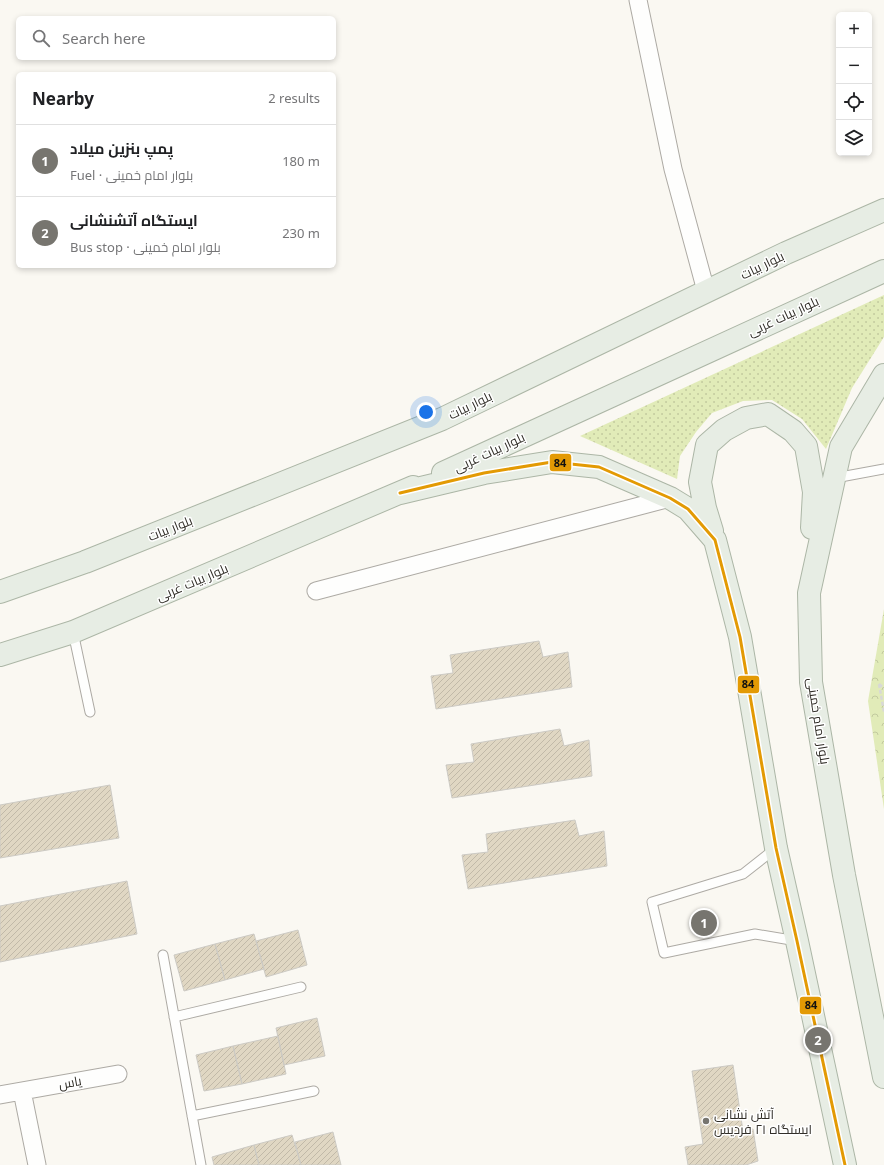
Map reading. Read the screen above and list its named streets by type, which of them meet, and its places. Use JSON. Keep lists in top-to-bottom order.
{
  "streets": {
    "main road": ["بلوار بیات", "بلوار بیات غربی", "بلوار امام خمینی"],
    "street": ["یاس"]
  },
  "places": ["آتش نشانی ایستگاه ۲۱ فردیس"],
  "lines": ["transit line 84"],
  "page": {
    "map_buttons": ["+", "−"],
    "search": "Search here",
    "heading": ["Nearby", "2 results"],
    "list": [
      {
        "mark": "1",
        "name": "پمپ بنزین میلاد",
        "note": "Fuel · بلوار امام خمینی",
        "value": "180 m"
      },
      {
        "mark": "2",
        "name": "ایستگاه آتشنشانی",
        "note": "Bus stop · بلوار امام خمینی",
        "value": "230 m"
      }
    ],
    "pins": ["1", "2"]
  }
}
